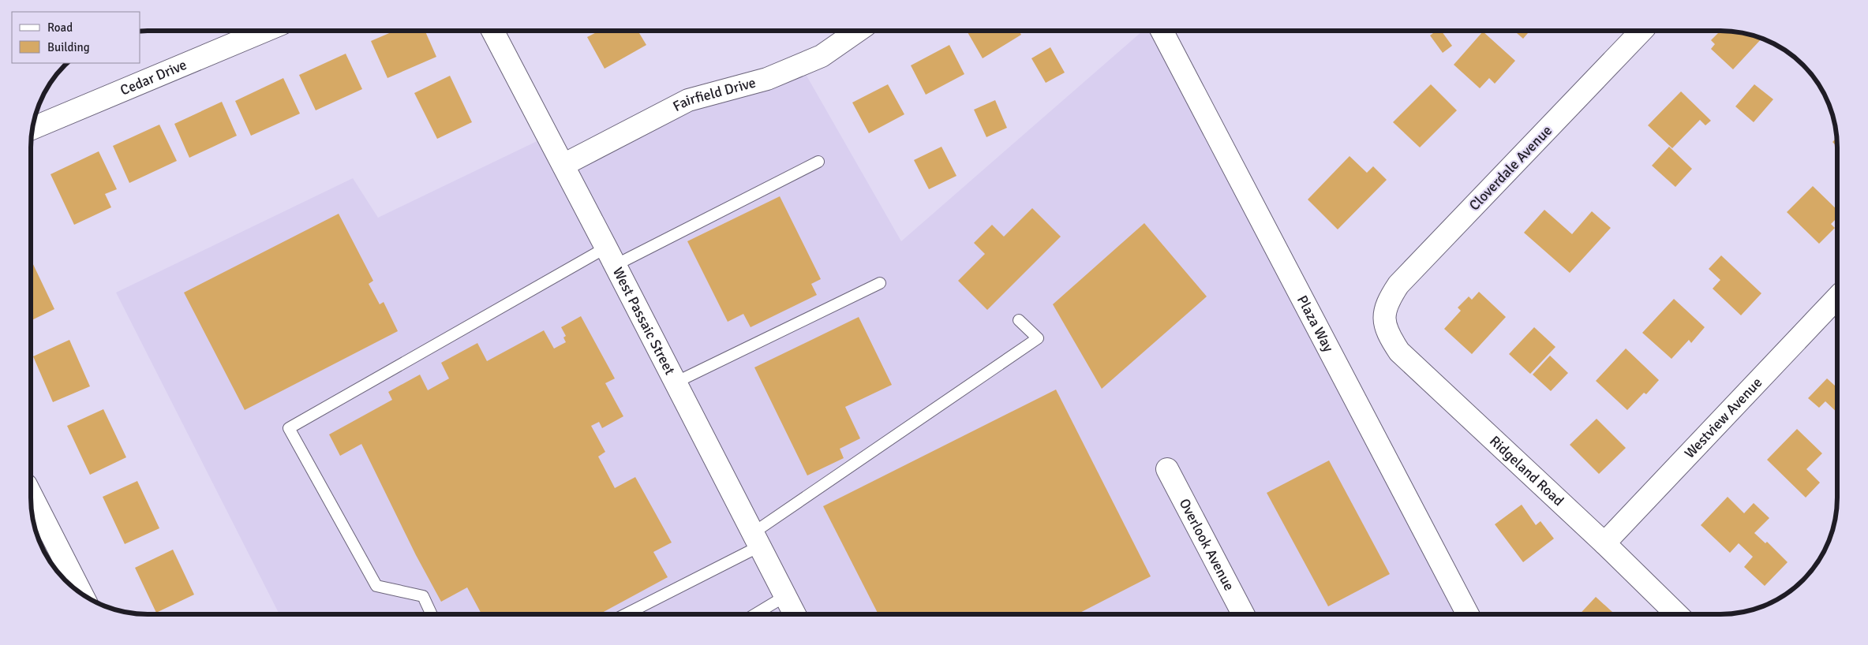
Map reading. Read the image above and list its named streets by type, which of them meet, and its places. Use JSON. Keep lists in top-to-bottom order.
{
  "streets": {
    "street": [
      "Cedar Drive",
      "Fairfield Drive",
      "Cloverdale Avenue",
      "West Passaic Street",
      "Plaza Way",
      "Westview Avenue",
      "Ridgeland Road",
      "Overlook Avenue"
    ]
  },
  "crossings": [
    ["Fairfield Drive", "West Passaic Street"],
    ["Cloverdale Avenue", "Ridgeland Road"],
    ["Westview Avenue", "Ridgeland Road"]
  ],
  "legend": ["Road", "Building"]
}
